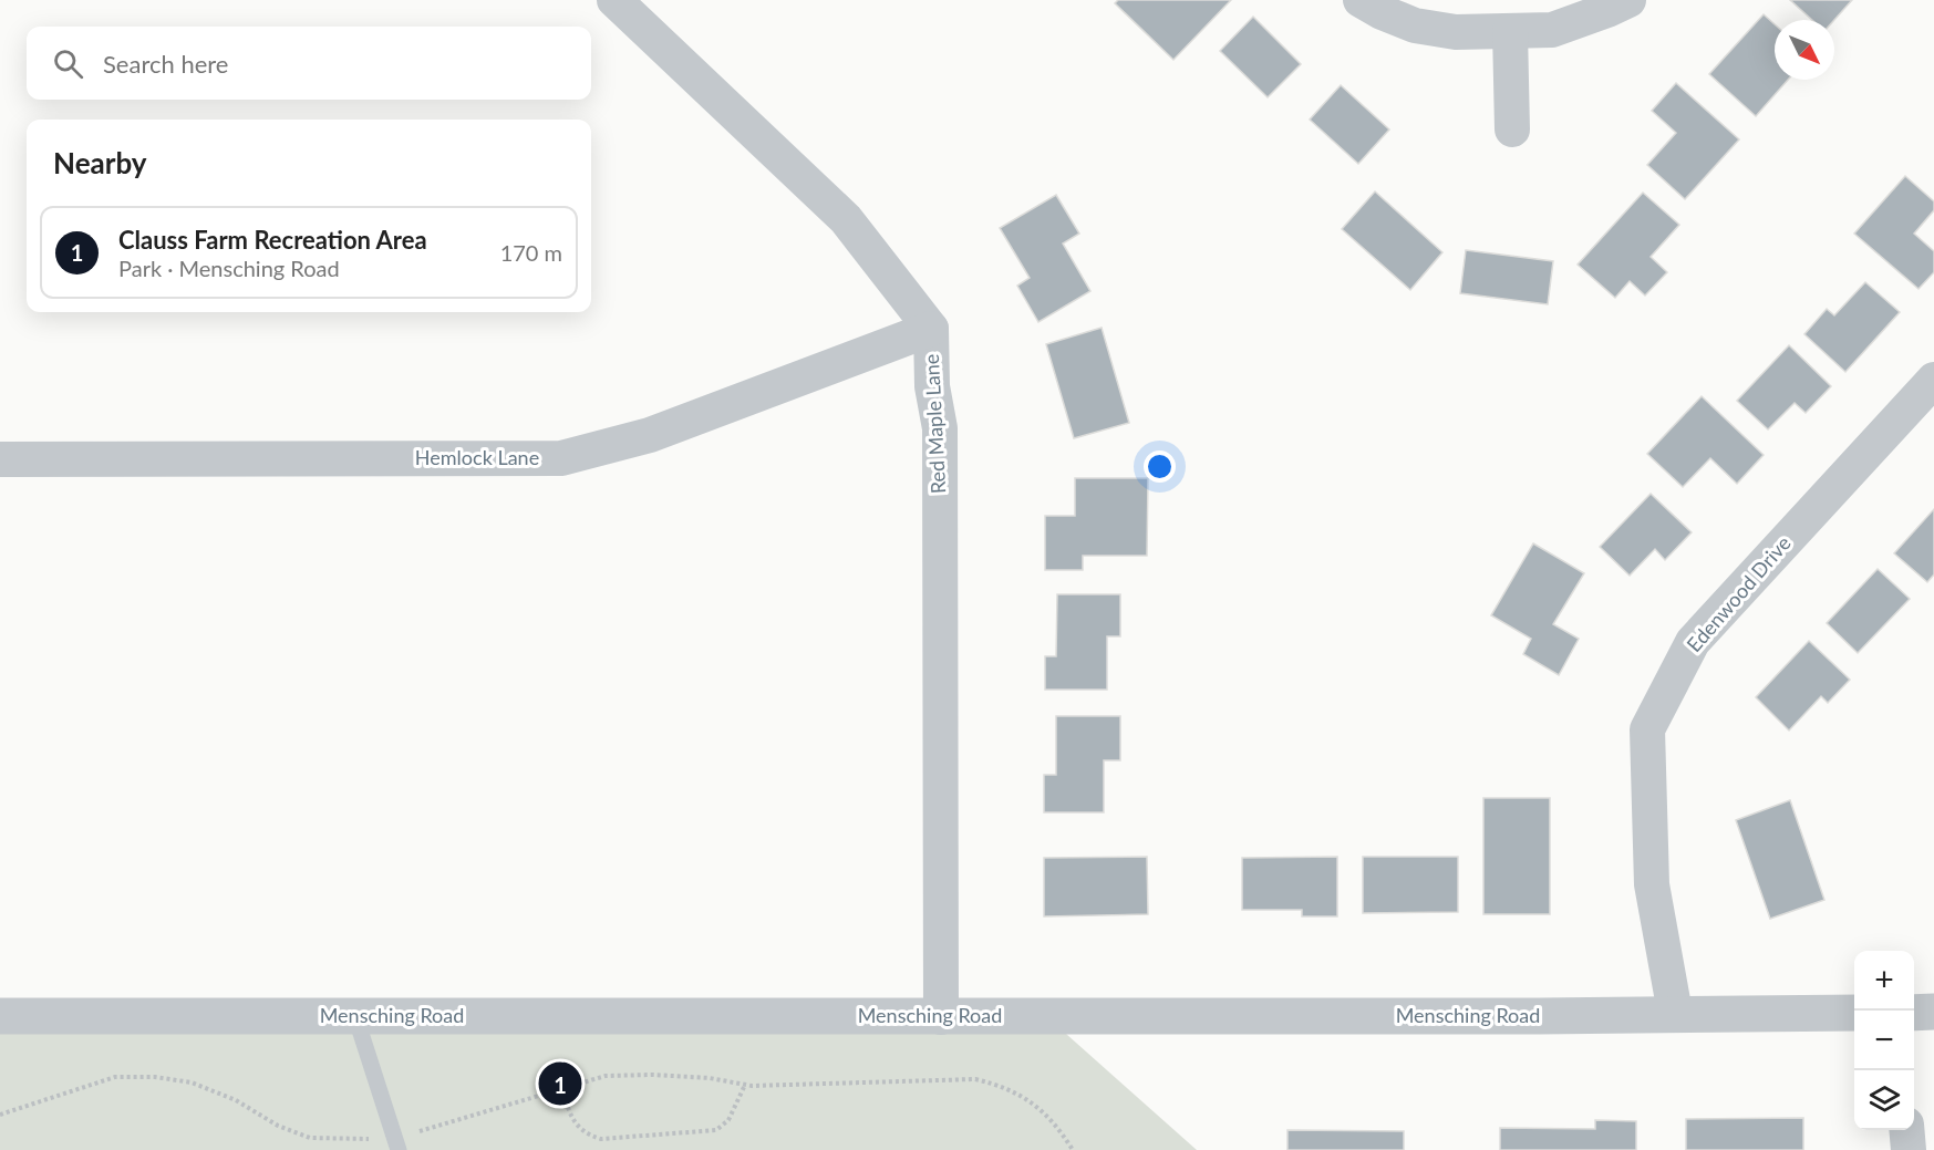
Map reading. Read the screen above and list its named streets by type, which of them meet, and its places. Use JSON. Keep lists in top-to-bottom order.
{
  "streets": {
    "street": [
      "Red Maple Lane",
      "Hemlock Lane",
      "Edenwood Drive",
      "Mensching Road"
    ]
  },
  "crossings": [
    ["Red Maple Lane", "Hemlock Lane"],
    ["Red Maple Lane", "Mensching Road"],
    ["Edenwood Drive", "Mensching Road"]
  ],
  "north": "bottom right",
  "page": {
    "search": "Search here",
    "heading": "Nearby",
    "list": [
      {
        "mark": "1",
        "name": "Clauss Farm Recreation Area",
        "note": "Park · Mensching Road",
        "value": "170 m"
      }
    ],
    "map_buttons": ["+", "−"],
    "pins": "1"
  }
}
